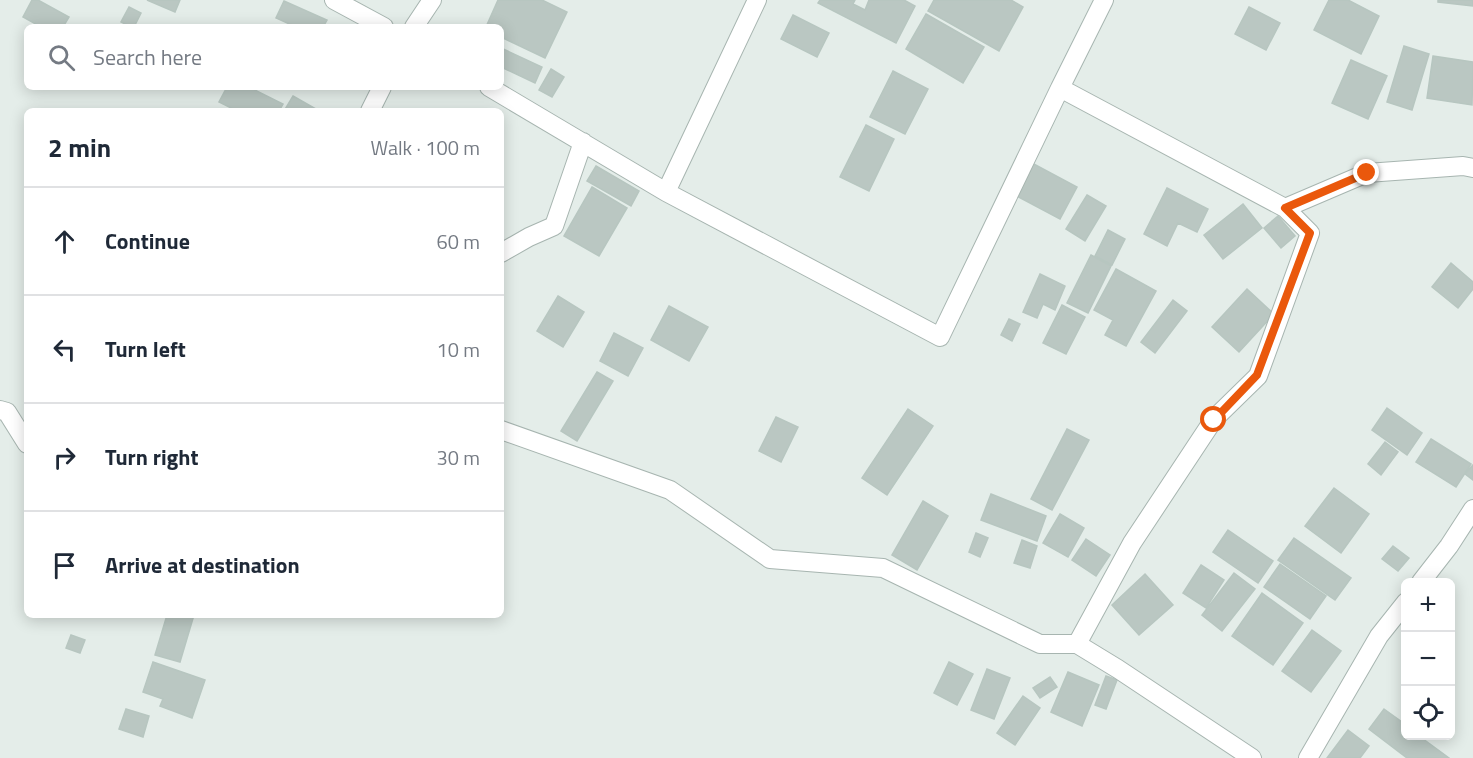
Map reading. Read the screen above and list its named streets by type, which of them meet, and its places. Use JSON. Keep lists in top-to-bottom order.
{
  "page": {
    "search": "Search here",
    "heading": ["2 min", "Walk · 100 m"],
    "list": [
      ["Continue", "60 m"],
      ["Turn left", "10 m"],
      ["Turn right", "30 m"],
      "Arrive at destination"
    ],
    "map_buttons": ["+", "−"]
  }
}
